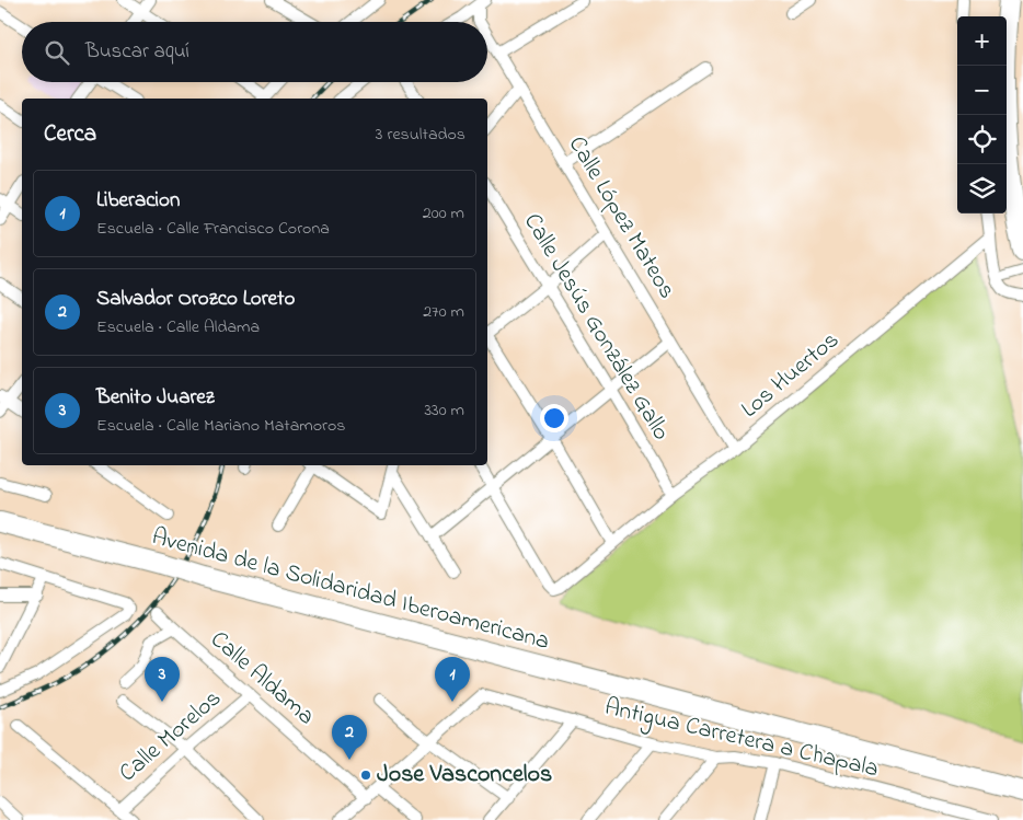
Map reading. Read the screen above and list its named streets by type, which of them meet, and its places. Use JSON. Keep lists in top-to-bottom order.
{
  "streets": {
    "highway": ["Avenida de la Solidaridad Iberoamericana"],
    "street": [
      "Calle López Mateos",
      "Calle Jesús González Gallo",
      "Los Huertos",
      "Calle Aldama",
      "Calle Morelos",
      "Antigua Carretera a Chapala"
    ]
  },
  "crossings": [
    ["Calle López Mateos", "Los Huertos"],
    ["Calle Jesús González Gallo", "Los Huertos"],
    ["Calle Aldama", "Calle Morelos"]
  ],
  "places": ["Jose Vasconcelos"],
  "page": {
    "map_buttons": ["+", "−"],
    "search": "Buscar aquí",
    "heading": ["Cerca", "3 resultados"],
    "list": [
      {
        "mark": "1",
        "name": "Liberacion",
        "note": "Escuela · Calle Francisco Corona",
        "value": "200 m"
      },
      {
        "mark": "2",
        "name": "Salvador Orozco Loreto",
        "note": "Escuela · Calle Aldama",
        "value": "270 m"
      },
      {
        "mark": "3",
        "name": "Benito Juarez",
        "note": "Escuela · Calle Mariano Matamoros",
        "value": "330 m"
      }
    ],
    "pins": ["1", "3", "2"]
  }
}
